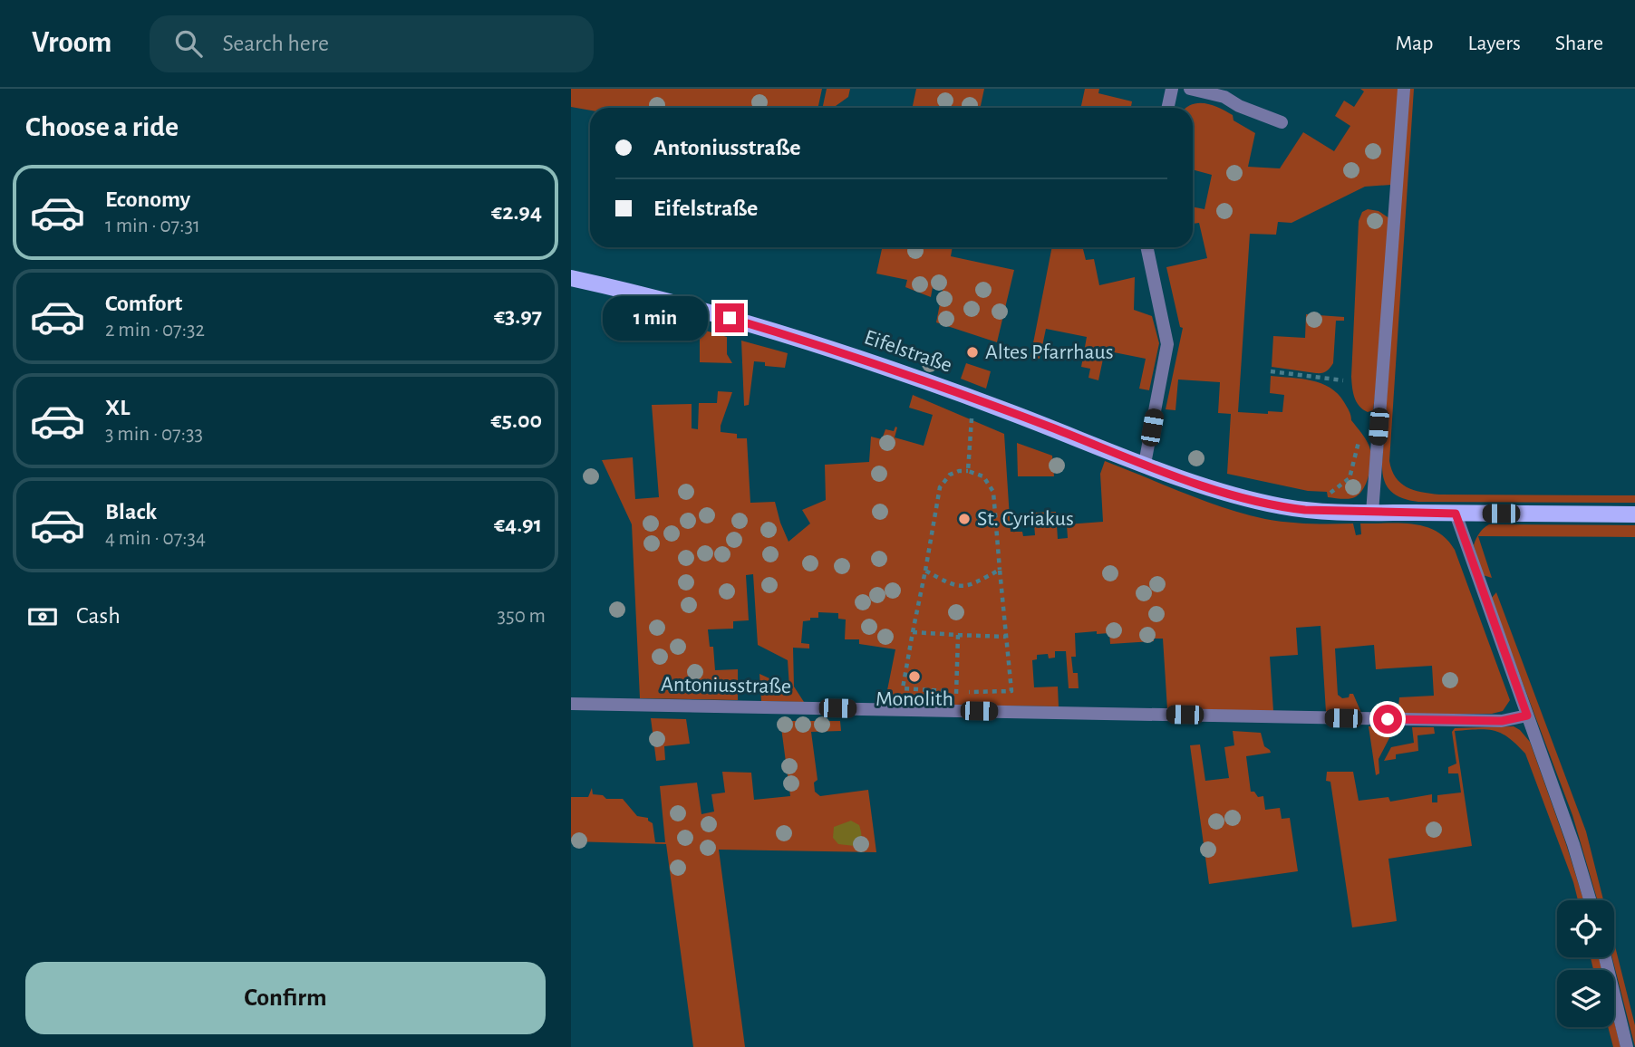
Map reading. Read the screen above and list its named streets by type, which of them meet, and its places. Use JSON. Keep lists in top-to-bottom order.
{
  "streets": {
    "main road": ["Eifelstraße"],
    "street": ["Antoniusstraße"]
  },
  "places": ["Altes Pfarrhaus", "St. Cyriakus", "Monolith"],
  "page": {
    "header": "Vroom",
    "search": "Search here",
    "nav": ["Map", "Layers", "Share"],
    "heading": "Choose a ride",
    "banner": ["Antoniusstraße", "Eifelstraße"],
    "list": [
      {
        "name": "Economy",
        "note": "1 min · 07:31",
        "value": "€2.94"
      },
      {
        "name": "Comfort",
        "note": "2 min · 07:32",
        "value": "€3.97"
      },
      {
        "name": "XL",
        "note": "3 min · 07:33",
        "value": "€5.00"
      },
      {
        "name": "Black",
        "note": "4 min · 07:34",
        "value": "€4.91"
      }
    ],
    "bubble": "1 min",
    "pay": ["Cash", "350 m"],
    "buttons": "Confirm"
  }
}
